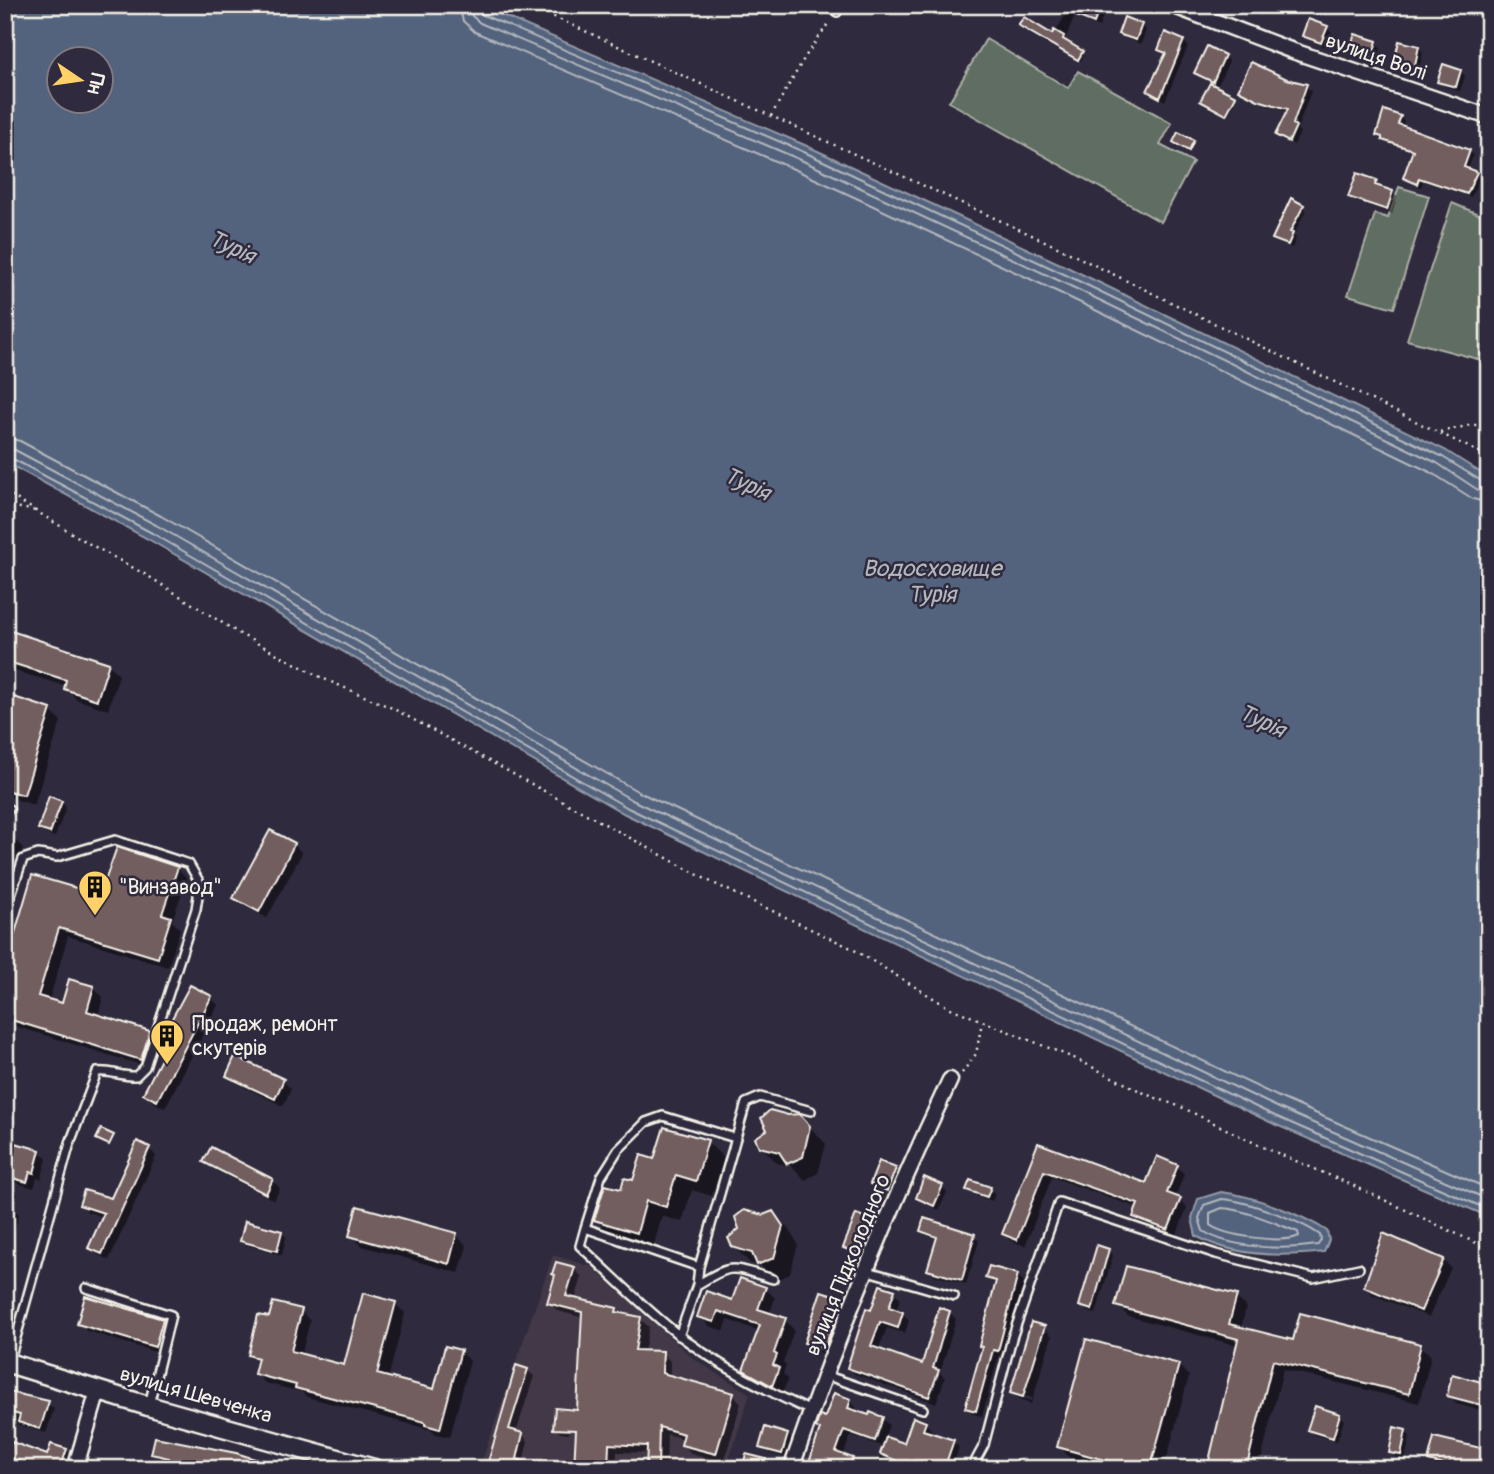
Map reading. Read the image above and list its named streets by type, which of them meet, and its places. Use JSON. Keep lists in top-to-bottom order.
{
  "streets": {
    "street": ["вулиця Волі", "вулиця Підколодного", "вулиця Шевченка"]
  },
  "water": ["Турія", "Водосховище Турія"],
  "places": {
    "building": ["\"Винзавод\"", "Продаж, ремонт скутерів"]
  },
  "north": "right"
}
